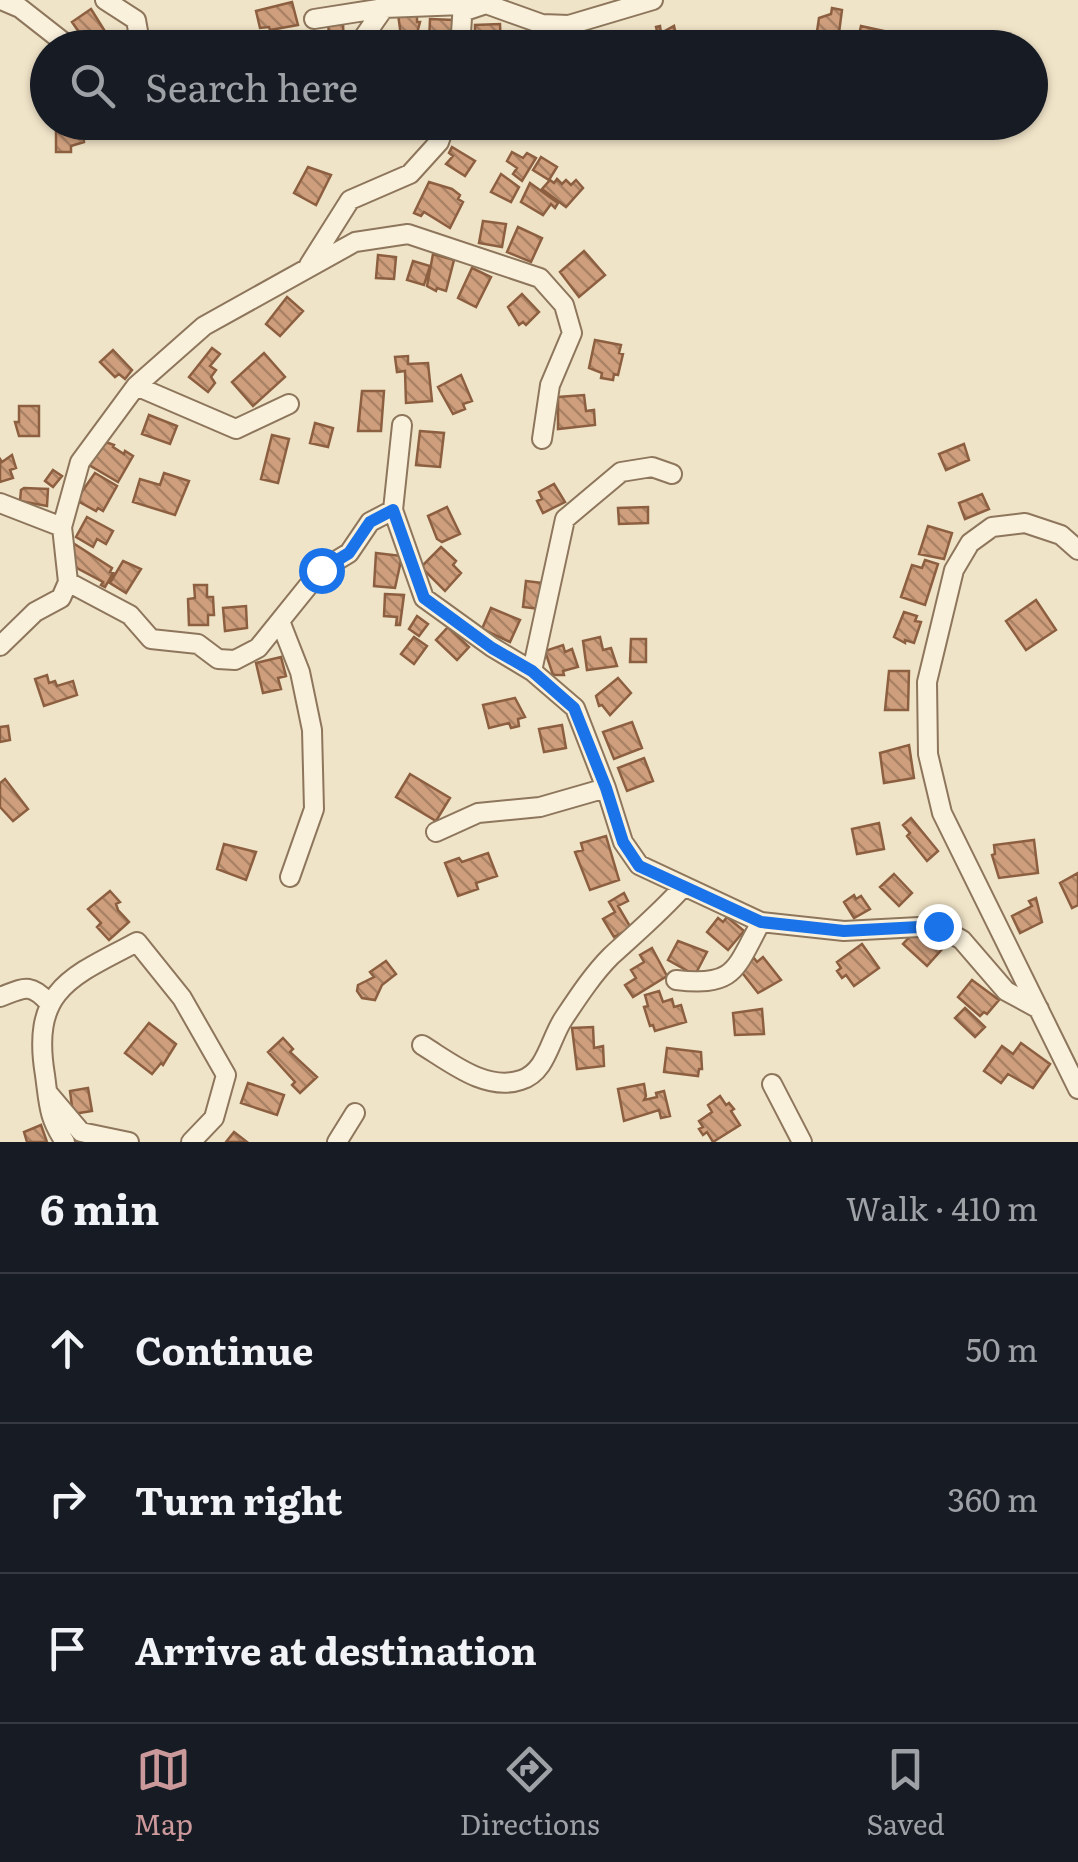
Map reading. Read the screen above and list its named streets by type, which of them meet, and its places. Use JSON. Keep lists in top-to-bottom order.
{
  "page": {
    "search": "Search here",
    "heading": ["6 min", "Walk · 410 m"],
    "list": [
      ["Continue", "50 m"],
      ["Turn right", "360 m"],
      "Arrive at destination"
    ],
    "nav": ["Map", "Directions", "Saved"]
  }
}
